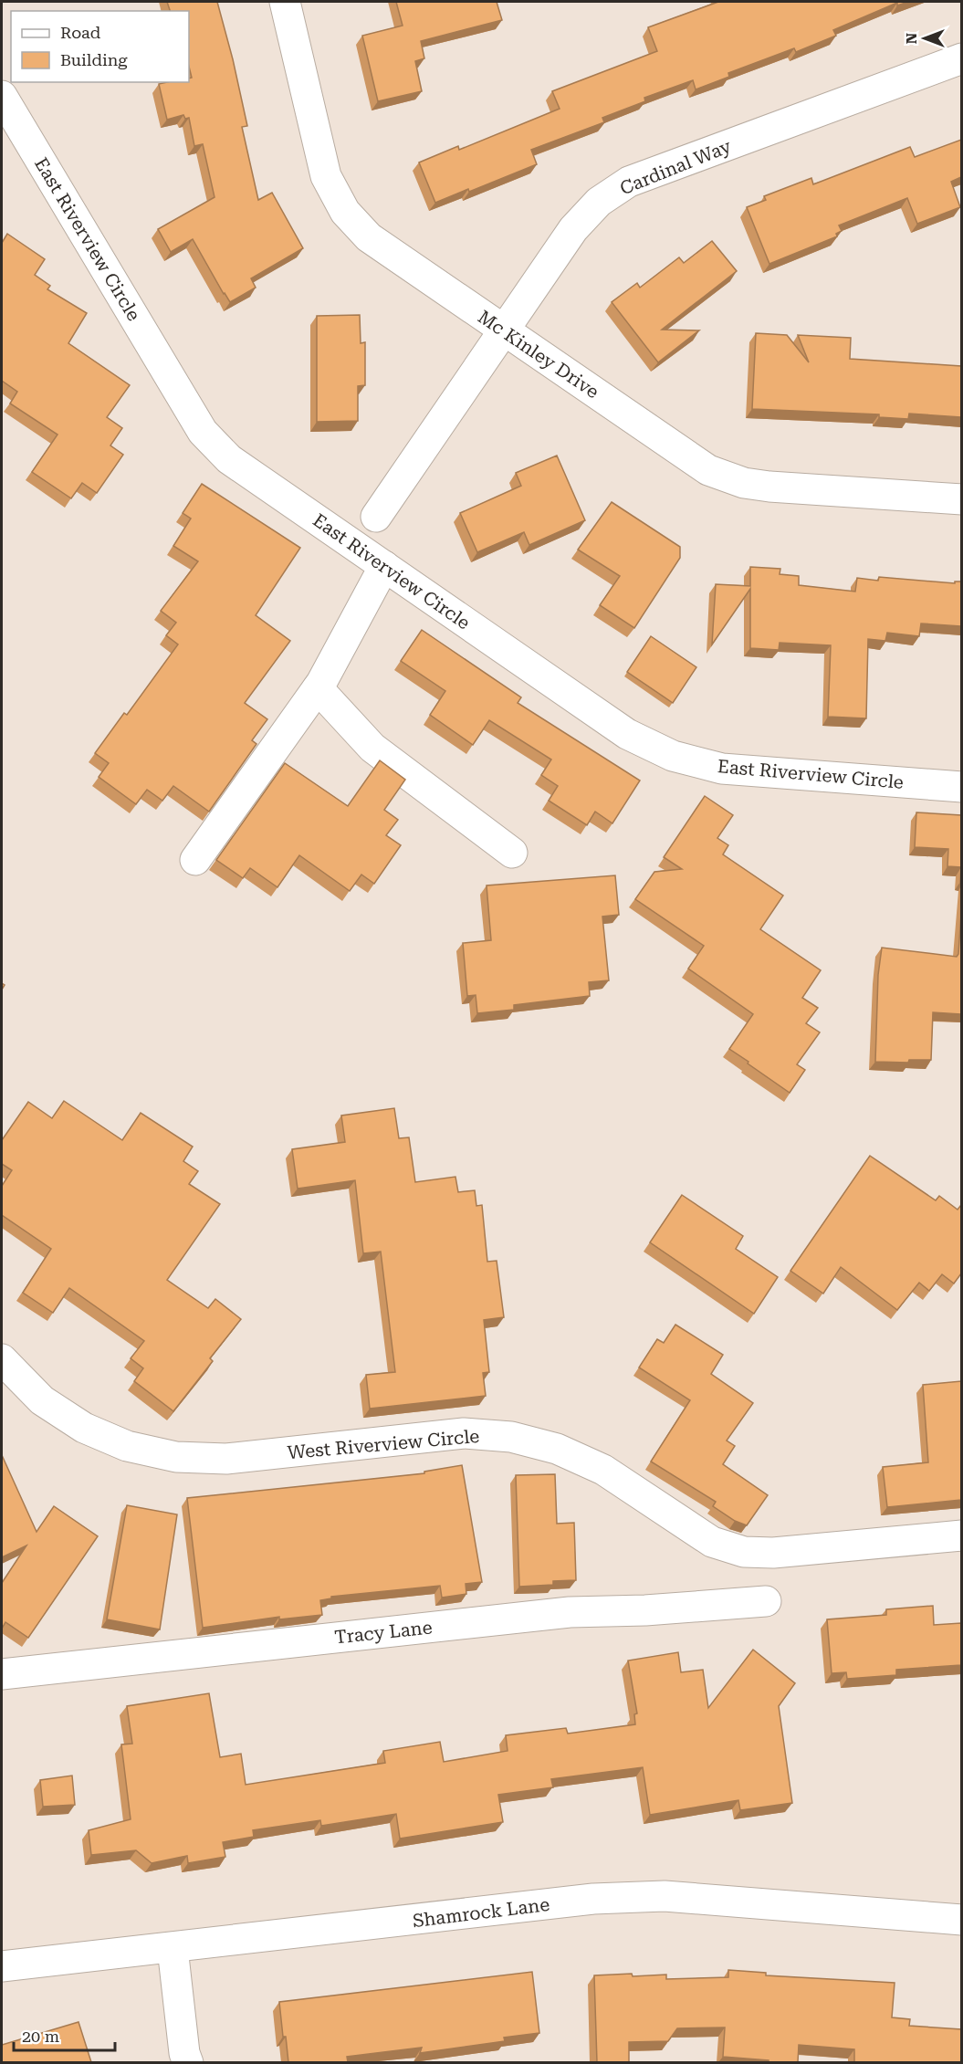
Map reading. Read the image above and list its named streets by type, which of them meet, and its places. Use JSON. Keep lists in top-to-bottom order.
{
  "streets": {
    "street": [
      "Cardinal Way",
      "East Riverview Circle",
      "Mc Kinley Drive",
      "West Riverview Circle",
      "Tracy Lane",
      "Shamrock Lane"
    ]
  },
  "crossings": [
    ["Cardinal Way", "Mc Kinley Drive"]
  ],
  "legend": ["Road", "Building"],
  "scale_bar": "20 m",
  "north": "left"
}
